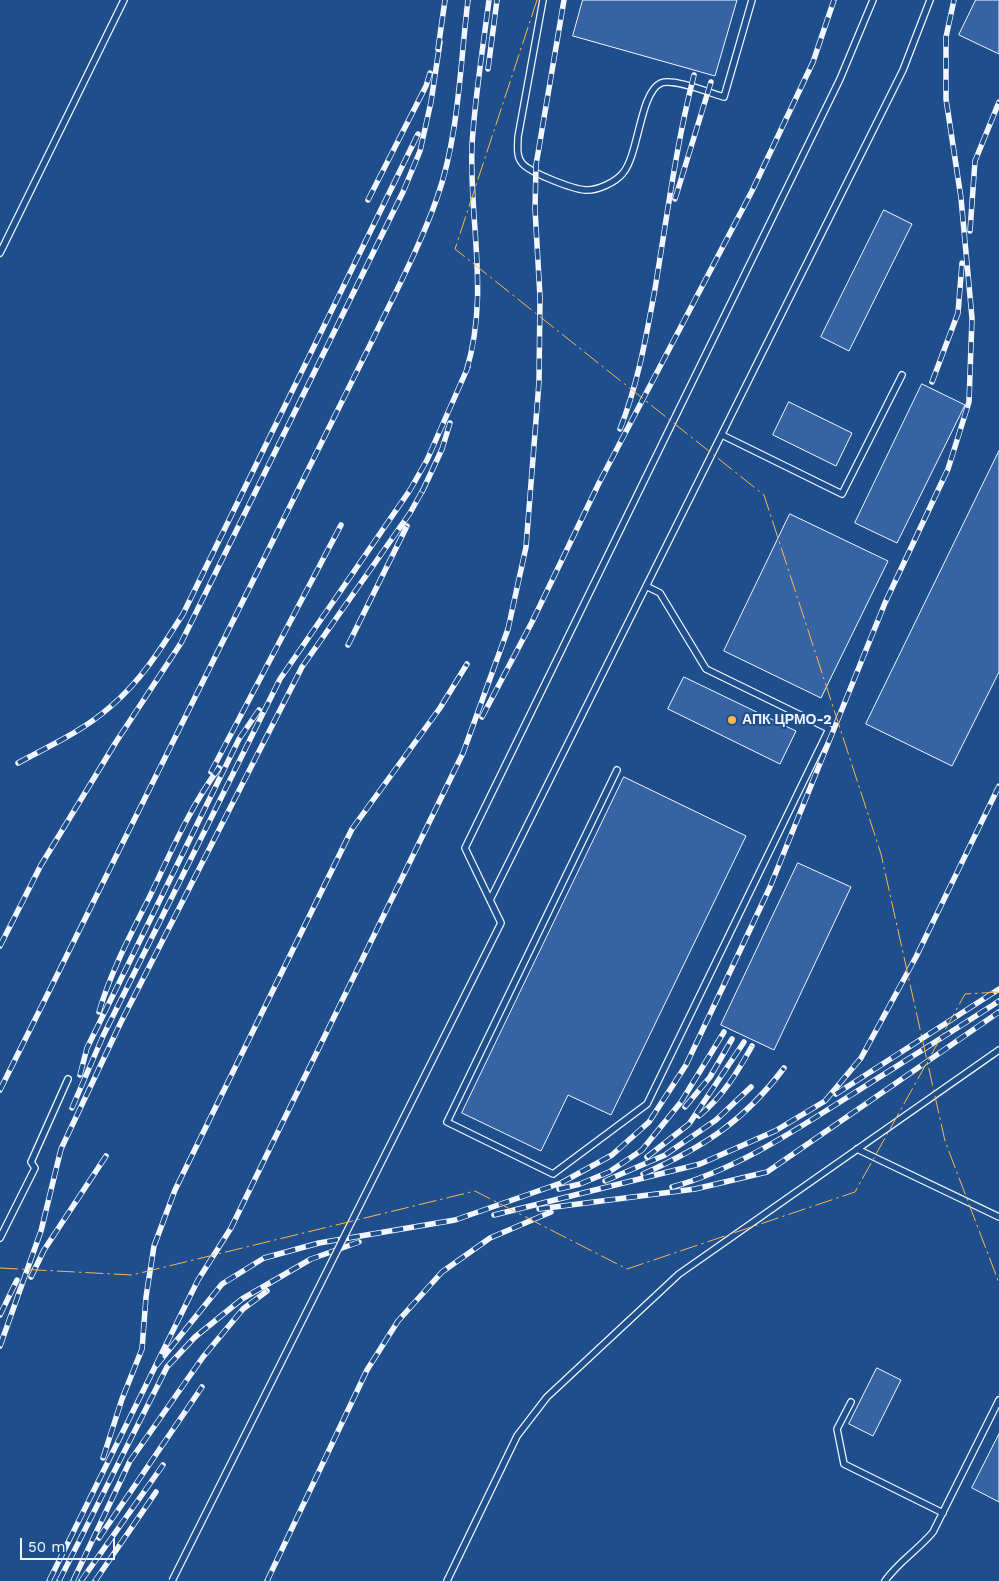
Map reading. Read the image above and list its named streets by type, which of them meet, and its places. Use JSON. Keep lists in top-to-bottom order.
{
  "places": ["АПК ЦРМО-2"],
  "scale_bar": "50 m"
}
